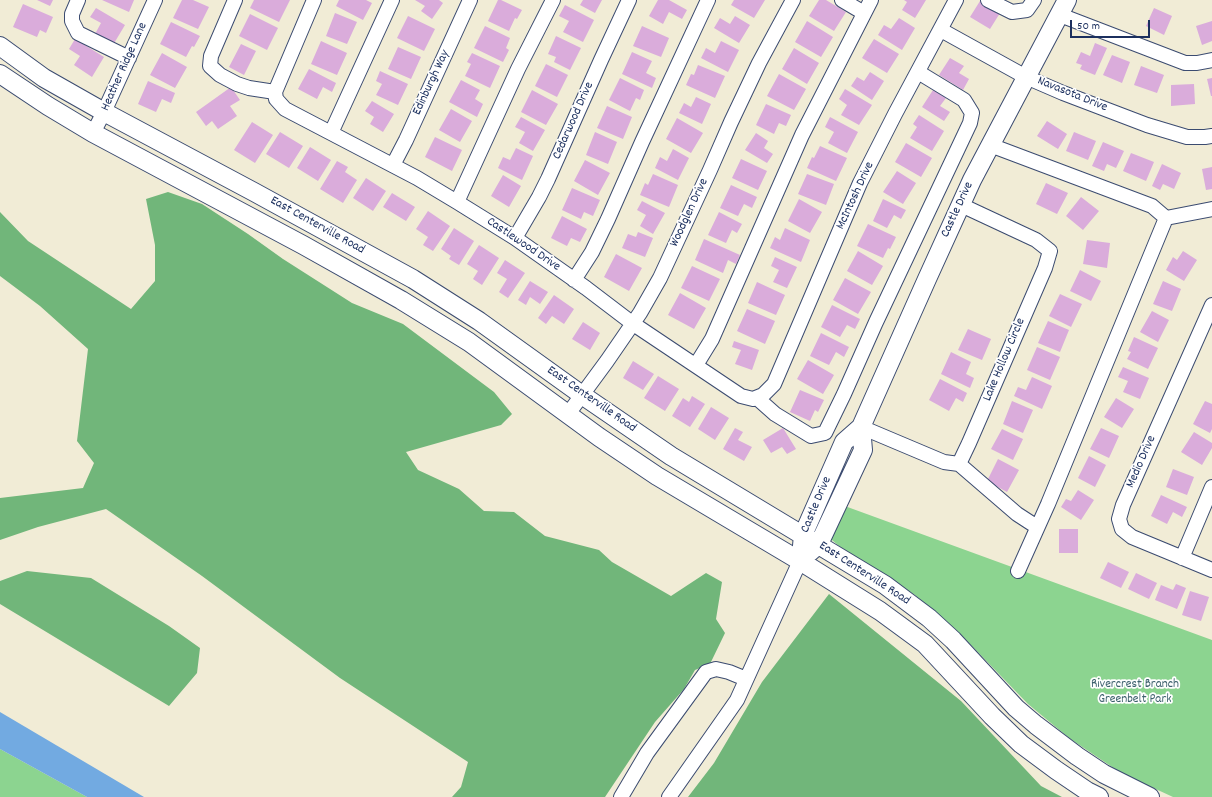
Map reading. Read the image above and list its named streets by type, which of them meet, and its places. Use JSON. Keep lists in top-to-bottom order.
{
  "streets": {
    "main road": ["Castle Drive", "East Centerville Road"],
    "street": [
      "Heather Ridge Lane",
      "Edinburgh Way",
      "Navasota Drive",
      "Cedarwood Drive",
      "McIntosh Drive",
      "Woodglen Drive",
      "Castlewood Drive",
      "Lake Hollow Circle",
      "Medio Drive"
    ]
  },
  "crossings": [
    ["Heather Ridge Lane", "East Centerville Road"],
    ["Edinburgh Way", "Castlewood Drive"],
    ["Navasota Drive", "McIntosh Drive"],
    ["Navasota Drive", "Castle Drive"],
    ["Cedarwood Drive", "Castlewood Drive"],
    ["McIntosh Drive", "Castlewood Drive"],
    ["Castle Drive", "East Centerville Road"],
    ["Castle Drive", "Lake Hollow Circle"],
    ["Woodglen Drive", "East Centerville Road"],
    ["Woodglen Drive", "Castlewood Drive"]
  ],
  "parks": ["Rivercrest Branch Greenbelt Park"],
  "scale_bar": "50 m"
}
